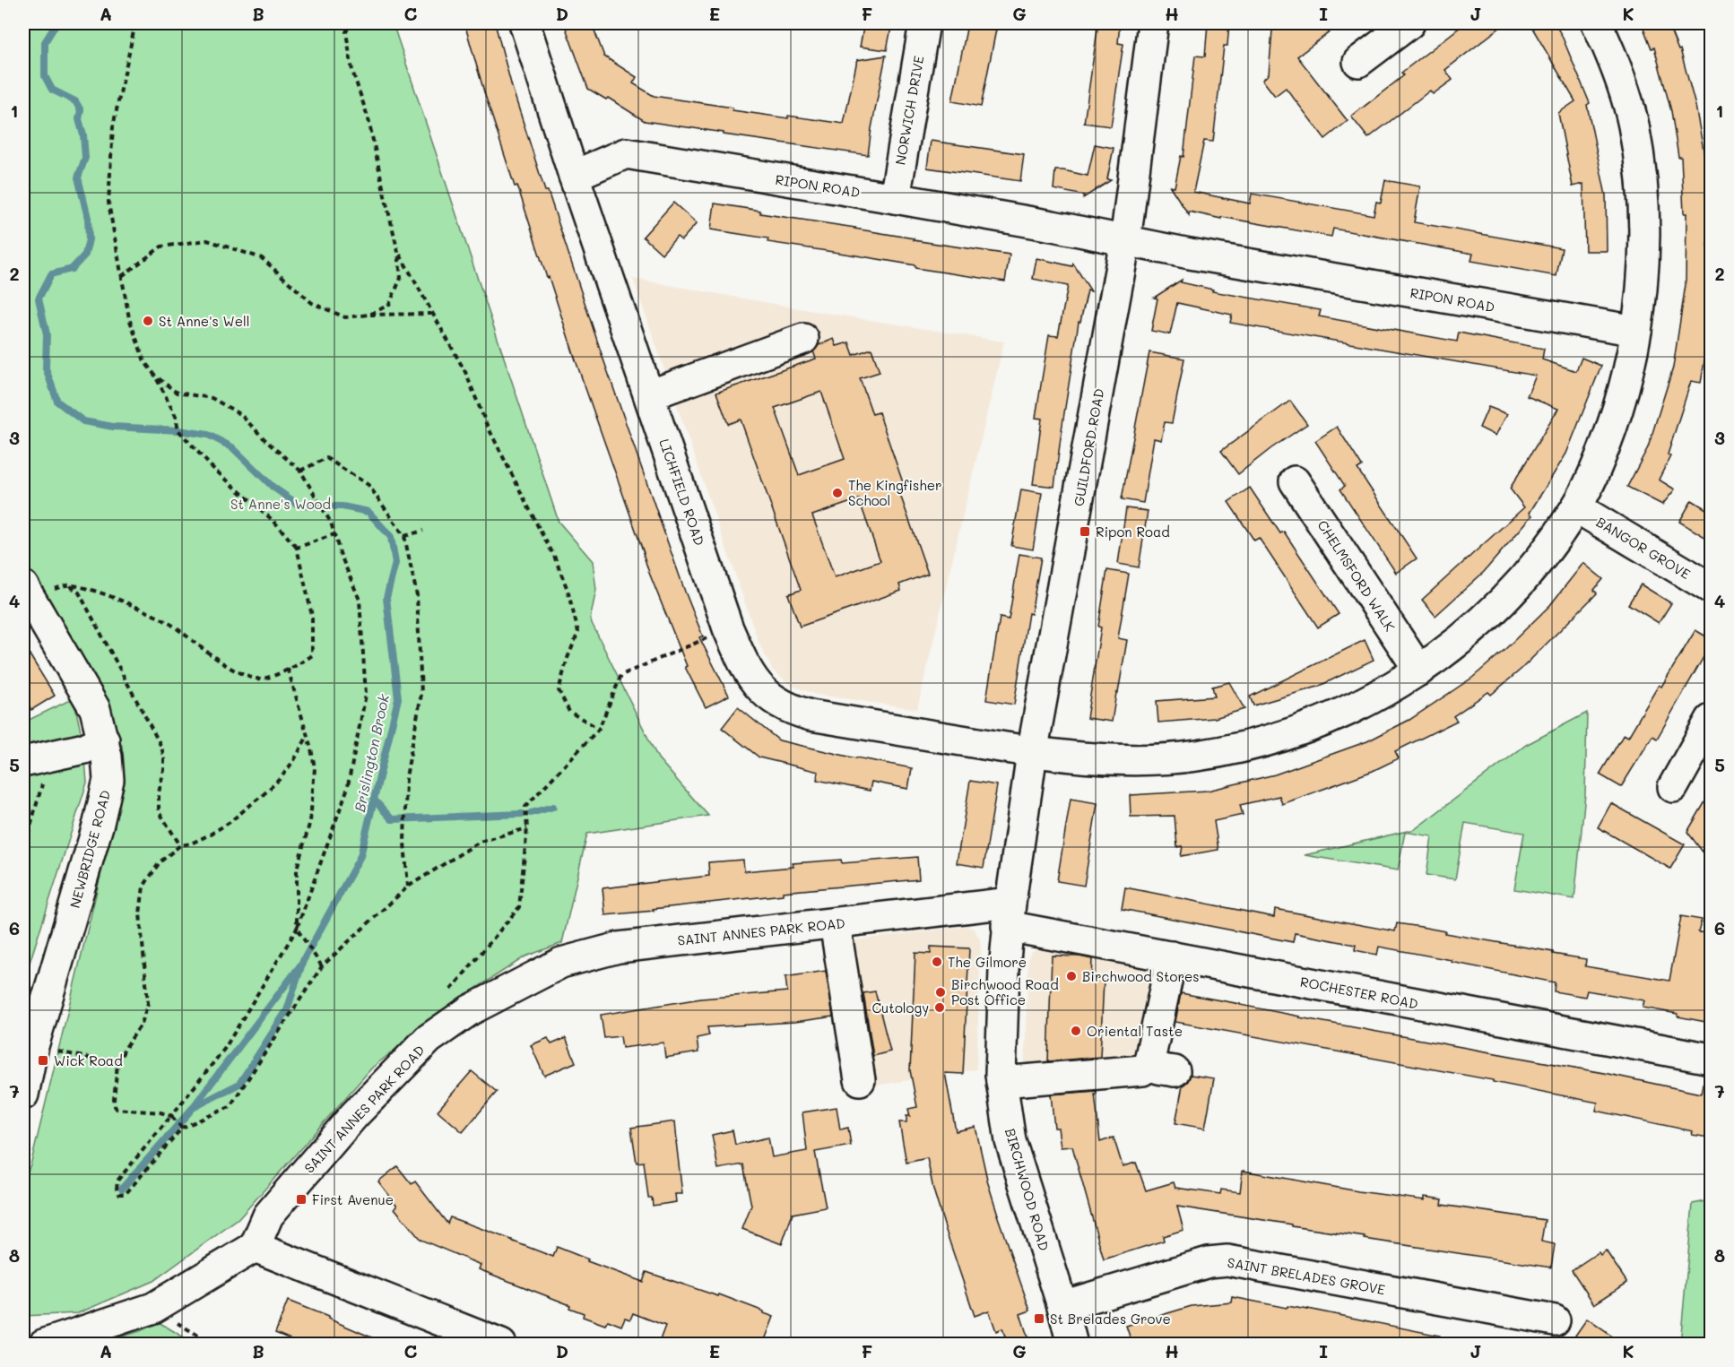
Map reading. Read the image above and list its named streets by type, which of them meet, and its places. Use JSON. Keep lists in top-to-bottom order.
{
  "streets": {
    "street": [
      "NORWICH DRIVE",
      "RIPON ROAD",
      "GUILDFORD ROAD",
      "LICHFIELD ROAD",
      "BANGOR GROVE",
      "CHELMSFORD WALK",
      "NEWBRIDGE ROAD",
      "SAINT ANNES PARK ROAD",
      "ROCHESTER ROAD",
      "BIRCHWOOD ROAD",
      "SAINT BRELADES GROVE"
    ]
  },
  "crossings": [
    ["NORWICH DRIVE", "RIPON ROAD"],
    ["RIPON ROAD", "GUILDFORD ROAD"],
    ["RIPON ROAD", "LICHFIELD ROAD"],
    ["GUILDFORD ROAD", "LICHFIELD ROAD"],
    ["GUILDFORD ROAD", "SAINT ANNES PARK ROAD"],
    ["GUILDFORD ROAD", "ROCHESTER ROAD"],
    ["GUILDFORD ROAD", "BIRCHWOOD ROAD"],
    ["LICHFIELD ROAD", "BANGOR GROVE"],
    ["LICHFIELD ROAD", "CHELMSFORD WALK"],
    ["SAINT ANNES PARK ROAD", "ROCHESTER ROAD"],
    ["SAINT ANNES PARK ROAD", "BIRCHWOOD ROAD"],
    ["ROCHESTER ROAD", "BIRCHWOOD ROAD"],
    ["BIRCHWOOD ROAD", "SAINT BRELADES GROVE"]
  ],
  "water": ["Brislington Brook"],
  "parks": ["St Anne's Wood"],
  "places": {
    "other": [
      "St Anne's Well",
      "The Kingfisher School",
      "The Gilmore",
      "Birchwood Stores",
      "Birchwood Road Post Office",
      "Cutology",
      "Oriental Taste"
    ],
    "transit": [
      "Ripon Road",
      "Wick Road",
      "First Avenue",
      "St Brelades Grove"
    ]
  },
  "grid": {
    "columns": [
      "A",
      "B",
      "C",
      "D",
      "E",
      "F",
      "G",
      "H",
      "I",
      "J",
      "K"
    ],
    "rows": [
      "1",
      "2",
      "3",
      "4",
      "5",
      "6",
      "7",
      "8"
    ]
  }
}
